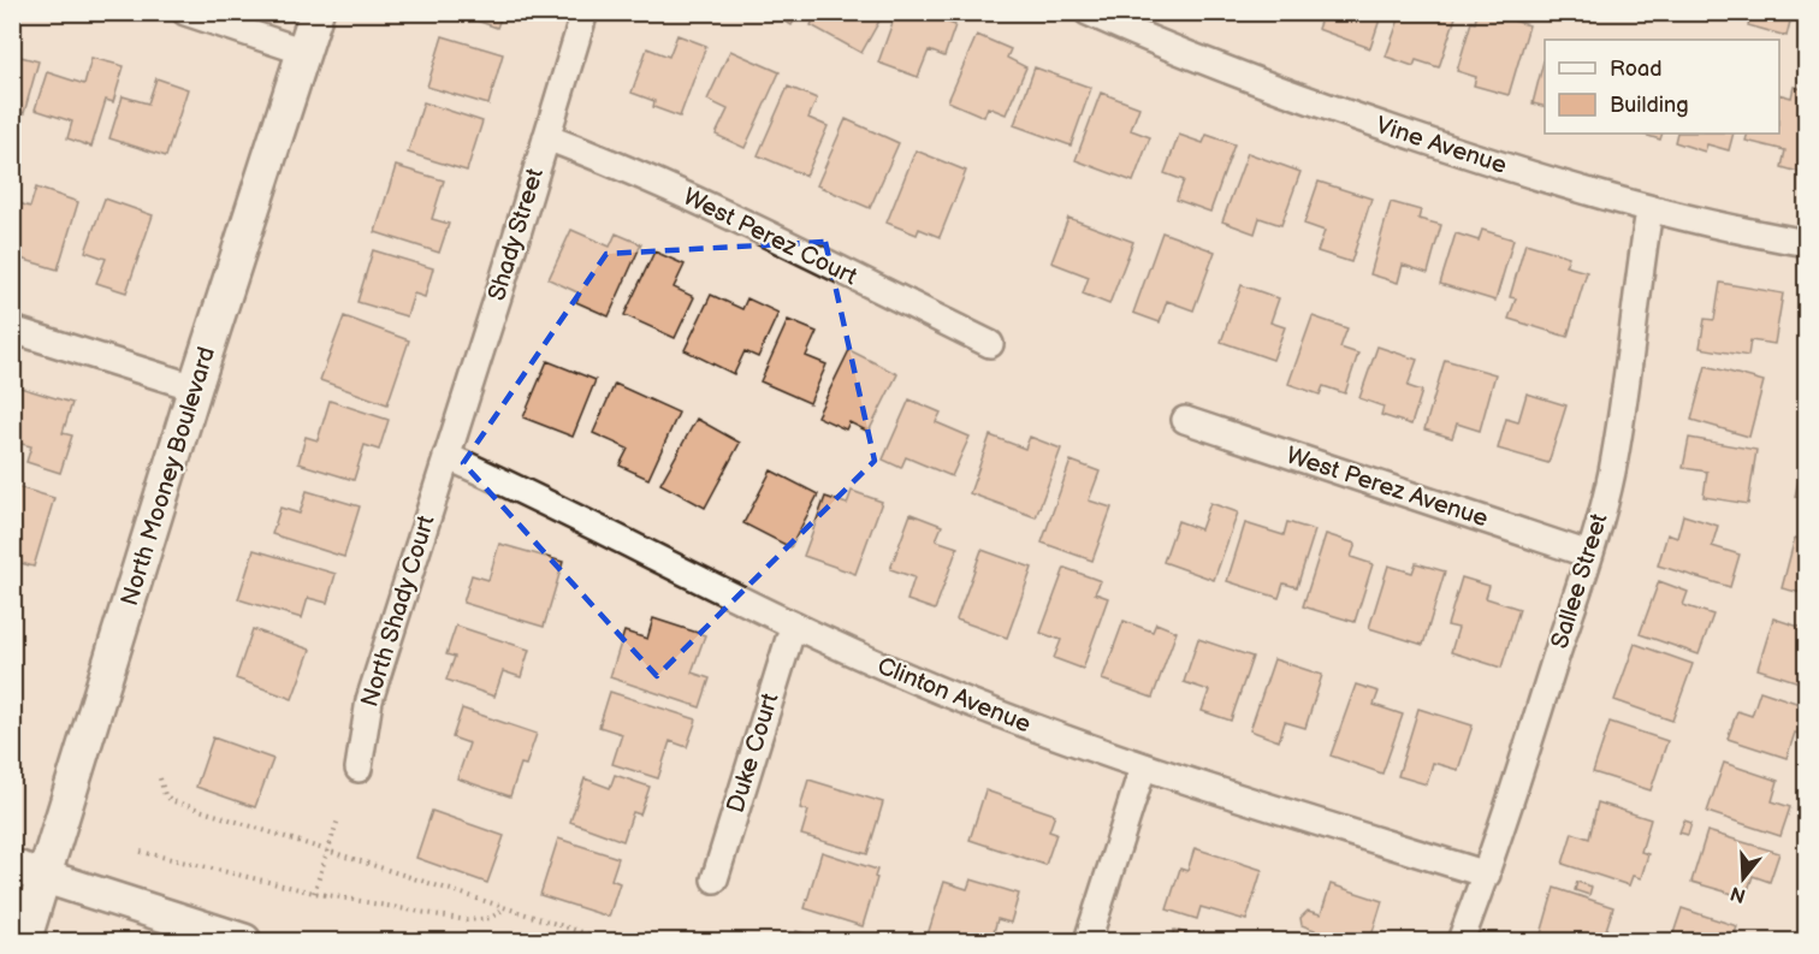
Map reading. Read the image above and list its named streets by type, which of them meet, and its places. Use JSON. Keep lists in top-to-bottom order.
{
  "streets": {
    "street": [
      "Vine Avenue",
      "Shady Street",
      "West Perez Court",
      "North Mooney Boulevard",
      "West Perez Avenue",
      "Sallee Street",
      "North Shady Court",
      "Clinton Avenue",
      "Duke Court"
    ]
  },
  "crossings": [
    ["Vine Avenue", "Sallee Street"],
    ["Shady Street", "West Perez Court"],
    ["Shady Street", "North Shady Court"],
    ["Shady Street", "Clinton Avenue"],
    ["West Perez Avenue", "Sallee Street"],
    ["Sallee Street", "Clinton Avenue"],
    ["North Shady Court", "Clinton Avenue"],
    ["Clinton Avenue", "Duke Court"]
  ],
  "legend": ["Road", "Building"],
  "north": "bottom"
}
